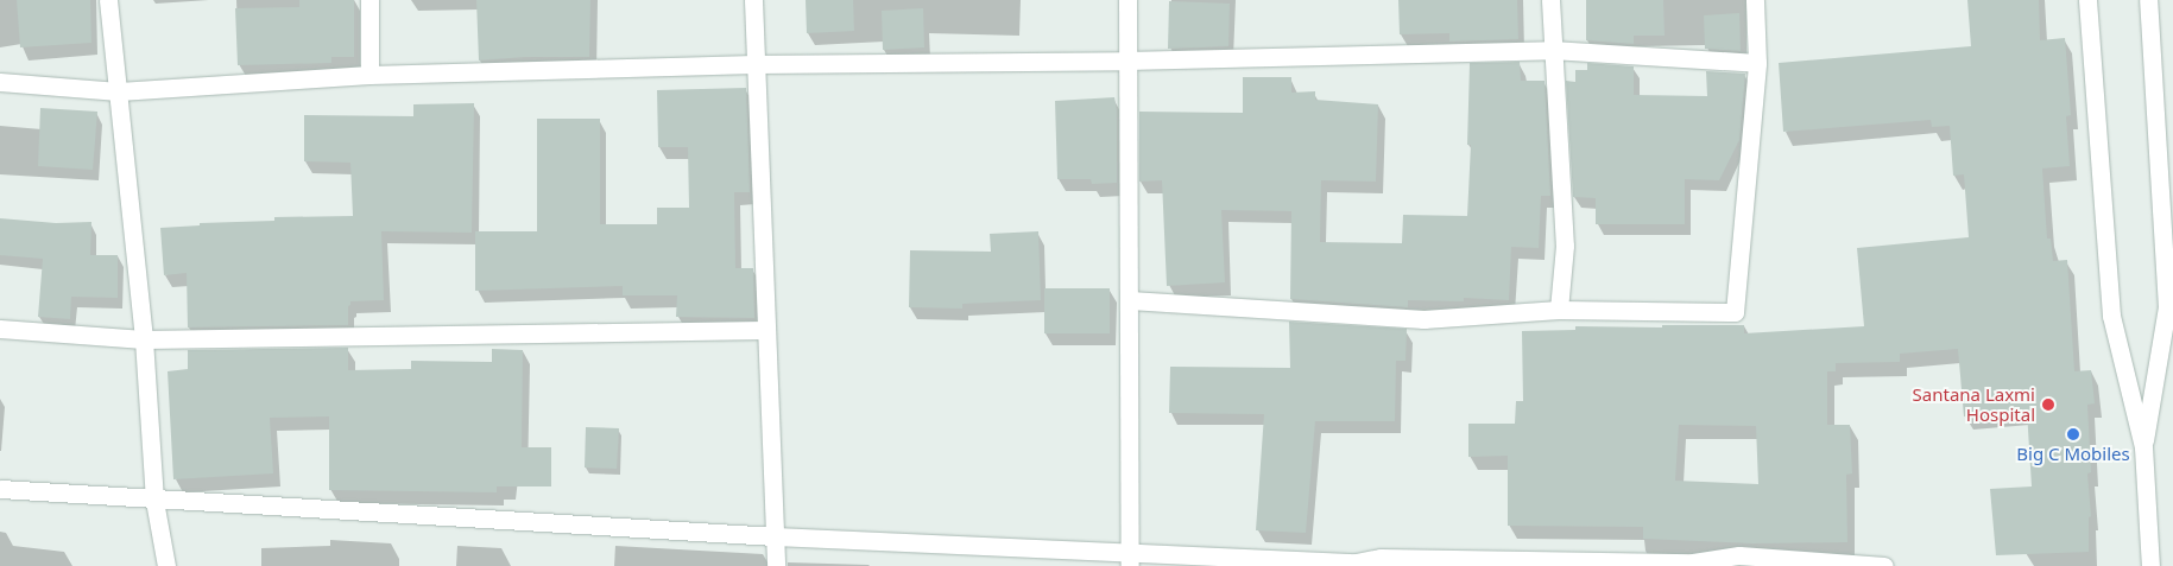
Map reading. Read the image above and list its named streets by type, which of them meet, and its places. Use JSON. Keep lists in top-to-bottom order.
{
  "places": ["Santana Laxmi Hospital", "Big C Mobiles"]
}
